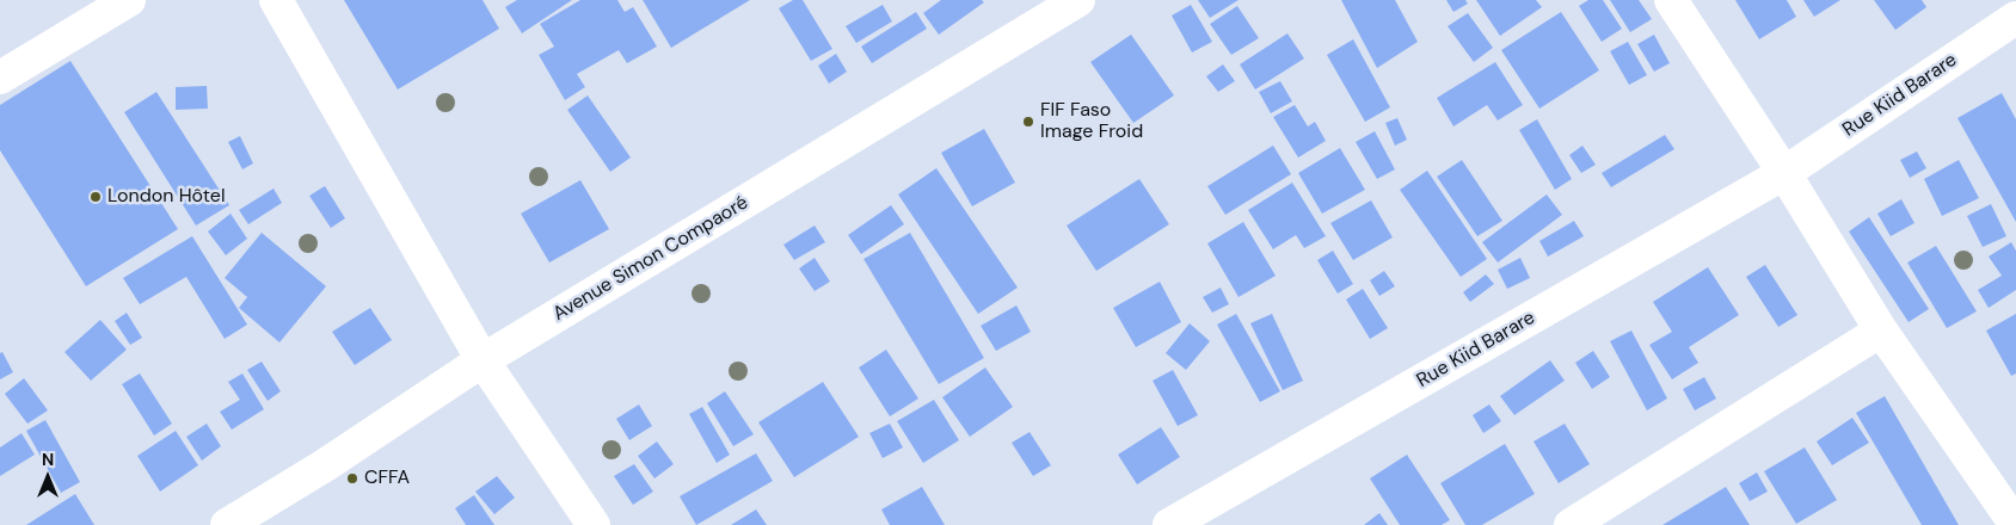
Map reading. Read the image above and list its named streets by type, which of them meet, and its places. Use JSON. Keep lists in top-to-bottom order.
{
  "streets": {
    "street": ["Rue Kiid Barare", "Avenue Simon Compaoré"]
  },
  "places": ["FIF Faso Image Froid", "London Hôtel", "CFFA"],
  "north": "top"
}
